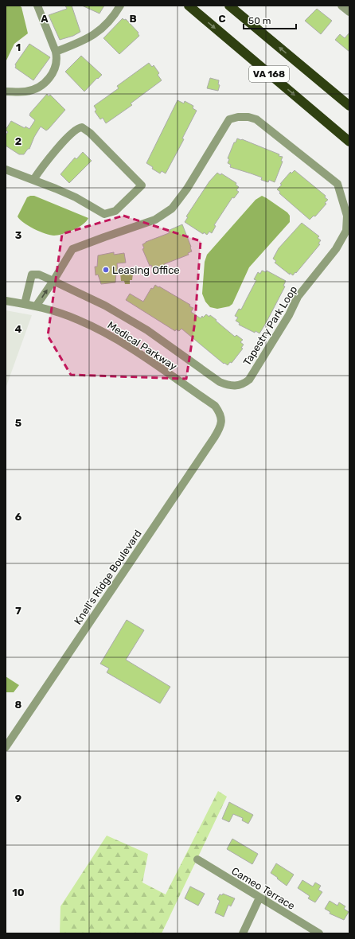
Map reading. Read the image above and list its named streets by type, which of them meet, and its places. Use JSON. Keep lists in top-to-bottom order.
{
  "streets": {
    "highway": ["VA 168"],
    "street": [
      "Tapestry Park Loop",
      "Medical Parkway",
      "Knell's Ridge Boulevard",
      "Cameo Terrace"
    ]
  },
  "crossings": [
    ["Tapestry Park Loop", "Medical Parkway"],
    ["Medical Parkway", "Knell's Ridge Boulevard"]
  ],
  "places": ["Leasing Office"],
  "scale_bar": "50 m",
  "grid": {
    "columns": ["A", "B", "C"],
    "rows": [
      "1",
      "2",
      "3",
      "4",
      "5",
      "6",
      "7",
      "8",
      "9",
      "10"
    ]
  }
}
